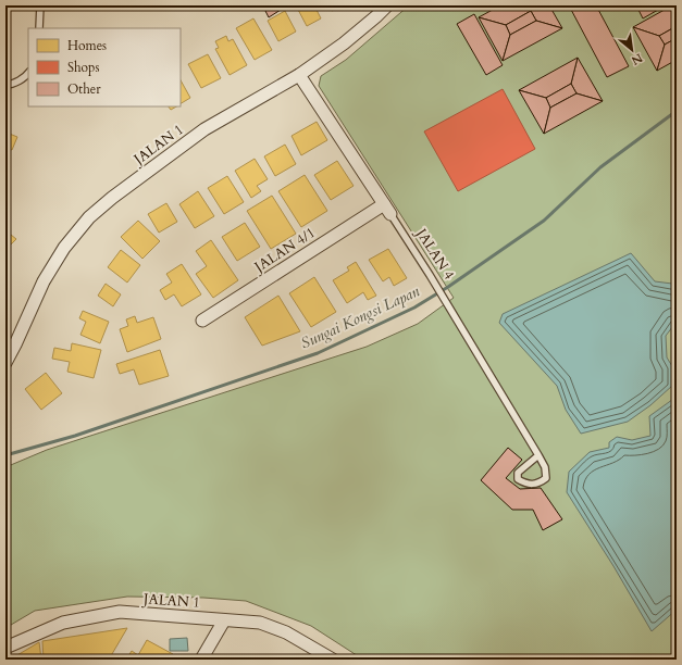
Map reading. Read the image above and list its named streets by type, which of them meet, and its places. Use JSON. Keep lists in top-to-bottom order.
{
  "streets": {
    "street": ["JALAN 1", "JALAN 4/1", "JALAN 4"]
  },
  "crossings": [
    ["JALAN 1", "JALAN 4"],
    ["JALAN 4/1", "JALAN 4"]
  ],
  "water": ["Sungai Kongsi Lapan"],
  "legend": ["Homes", "Shops", "Other"],
  "north": "bottom right"
}
